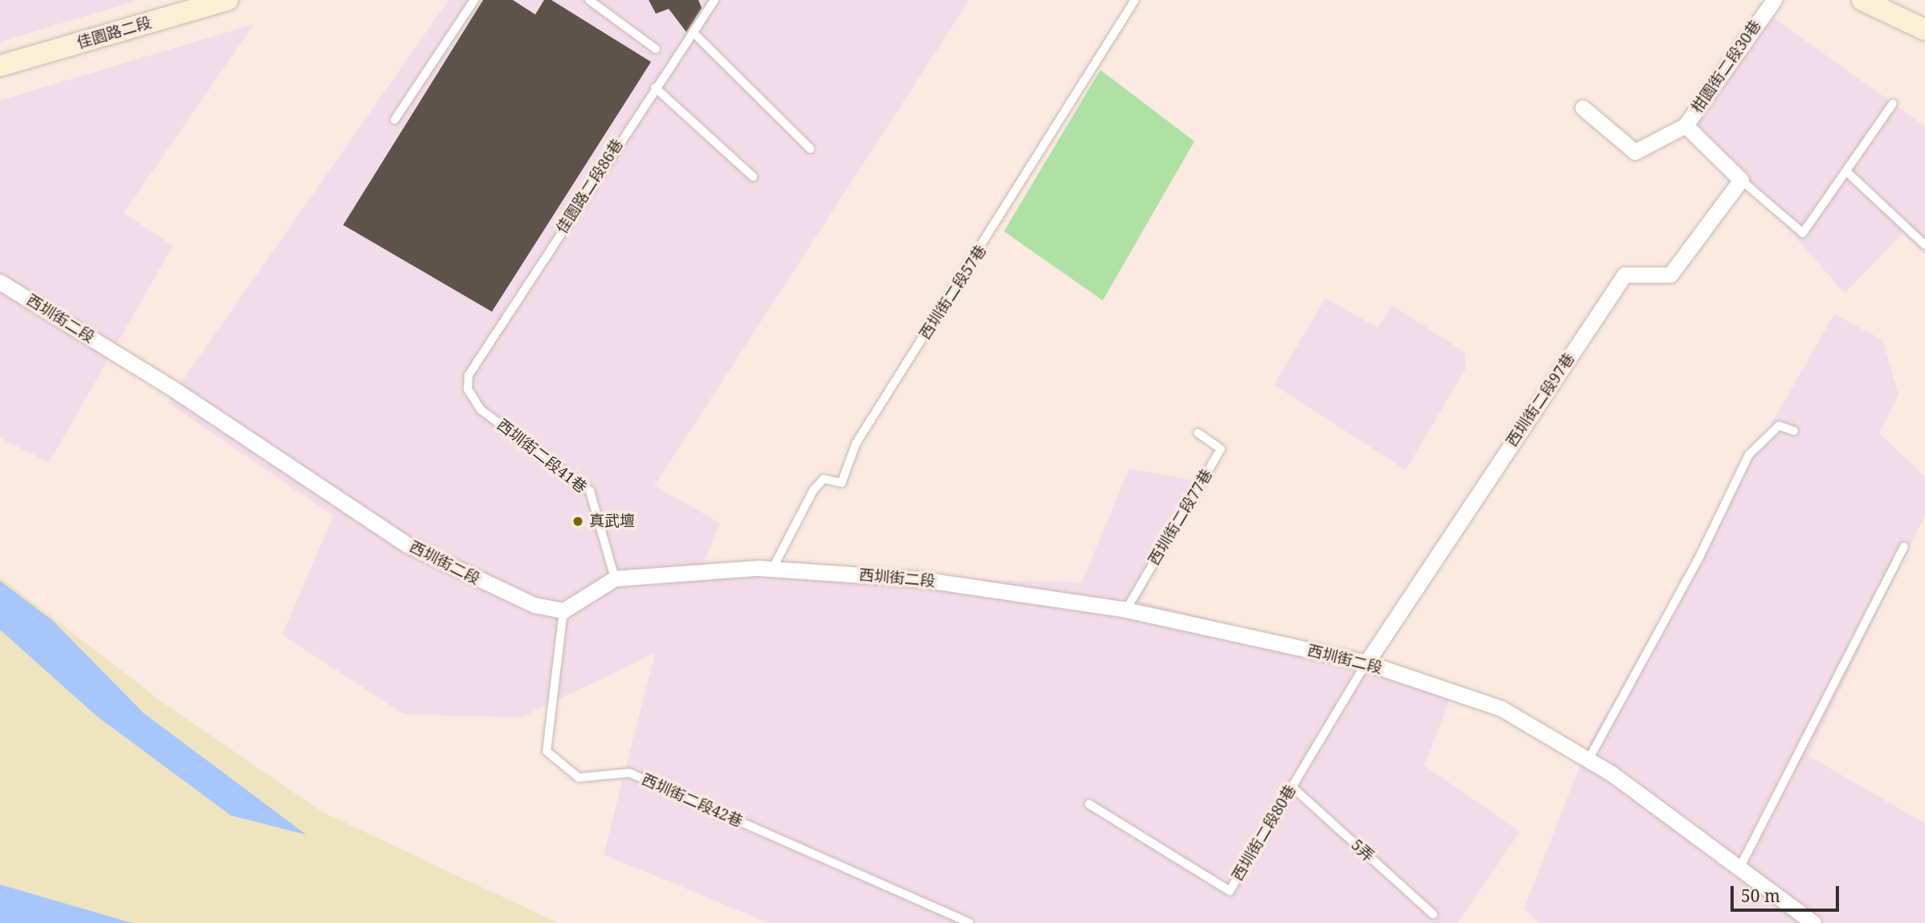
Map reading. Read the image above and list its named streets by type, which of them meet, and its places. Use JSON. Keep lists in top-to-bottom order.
{
  "streets": {
    "street": [
      "佳園路二段",
      "柑園街二段30巷",
      "西圳街二段",
      "西圳街二段97巷"
    ],
    "lane": [
      "佳園路二段86巷",
      "西圳街二段57巷",
      "西圳街二段41巷",
      "西圳街二段77巷",
      "西圳街二段42巷",
      "西圳街二段80巷",
      "5弄"
    ]
  },
  "crossings": [
    ["柑園街二段30巷", "西圳街二段97巷"],
    ["佳園路二段86巷", "西圳街二段41巷"],
    ["西圳街二段57巷", "西圳街二段"],
    ["西圳街二段", "西圳街二段97巷"],
    ["西圳街二段", "西圳街二段41巷"],
    ["西圳街二段", "西圳街二段77巷"],
    ["西圳街二段", "西圳街二段42巷"],
    ["西圳街二段", "西圳街二段80巷"],
    ["西圳街二段97巷", "西圳街二段80巷"],
    ["西圳街二段80巷", "5弄"]
  ],
  "places": ["真武壇"],
  "scale_bar": "50 m"
}
